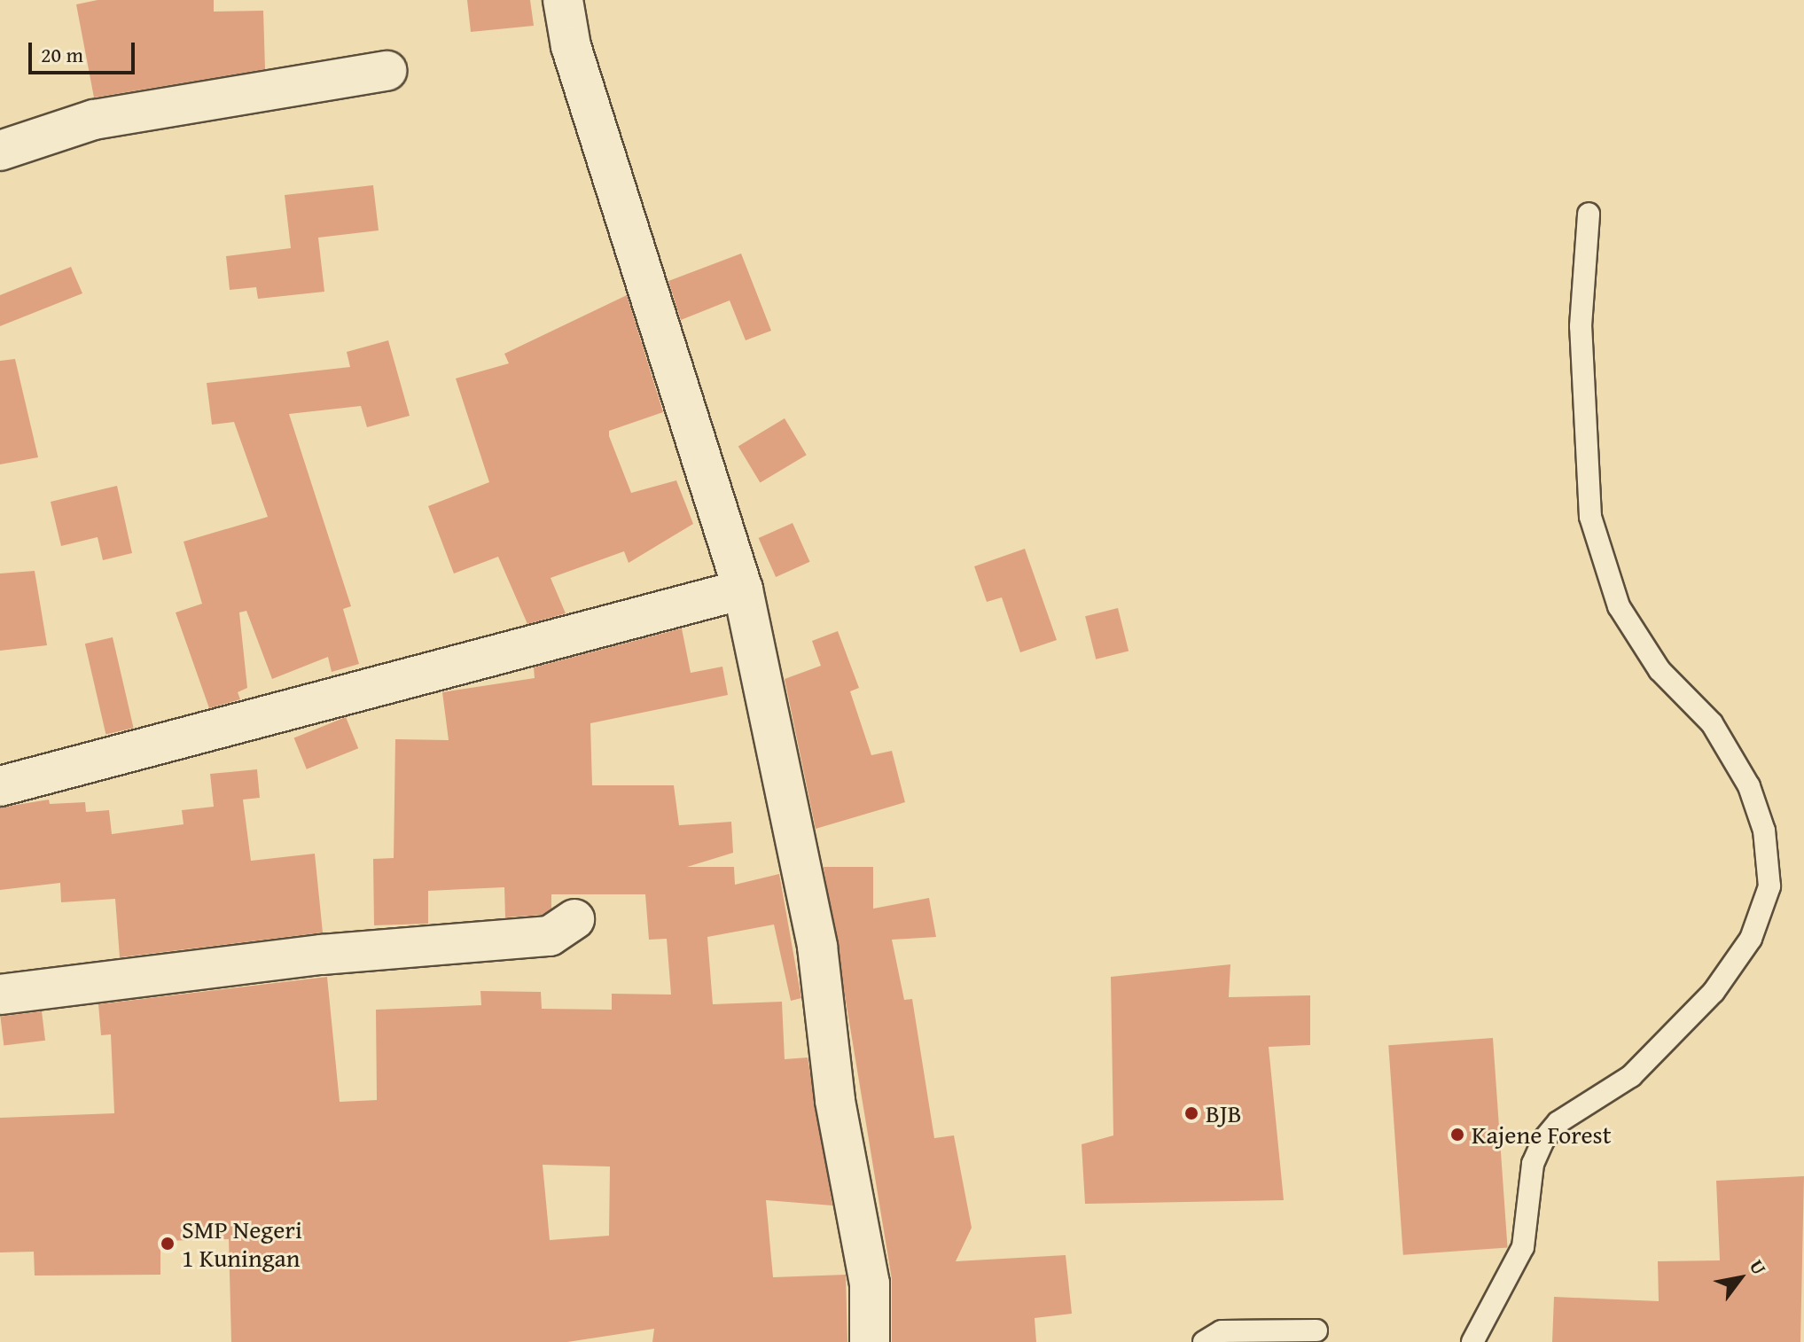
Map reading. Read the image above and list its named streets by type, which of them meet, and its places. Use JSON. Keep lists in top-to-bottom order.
{
  "places": ["BJB", "Kajene Forest", "SMP Negeri 1 Kuningan"],
  "scale_bar": "20 m",
  "north": "top right"
}
